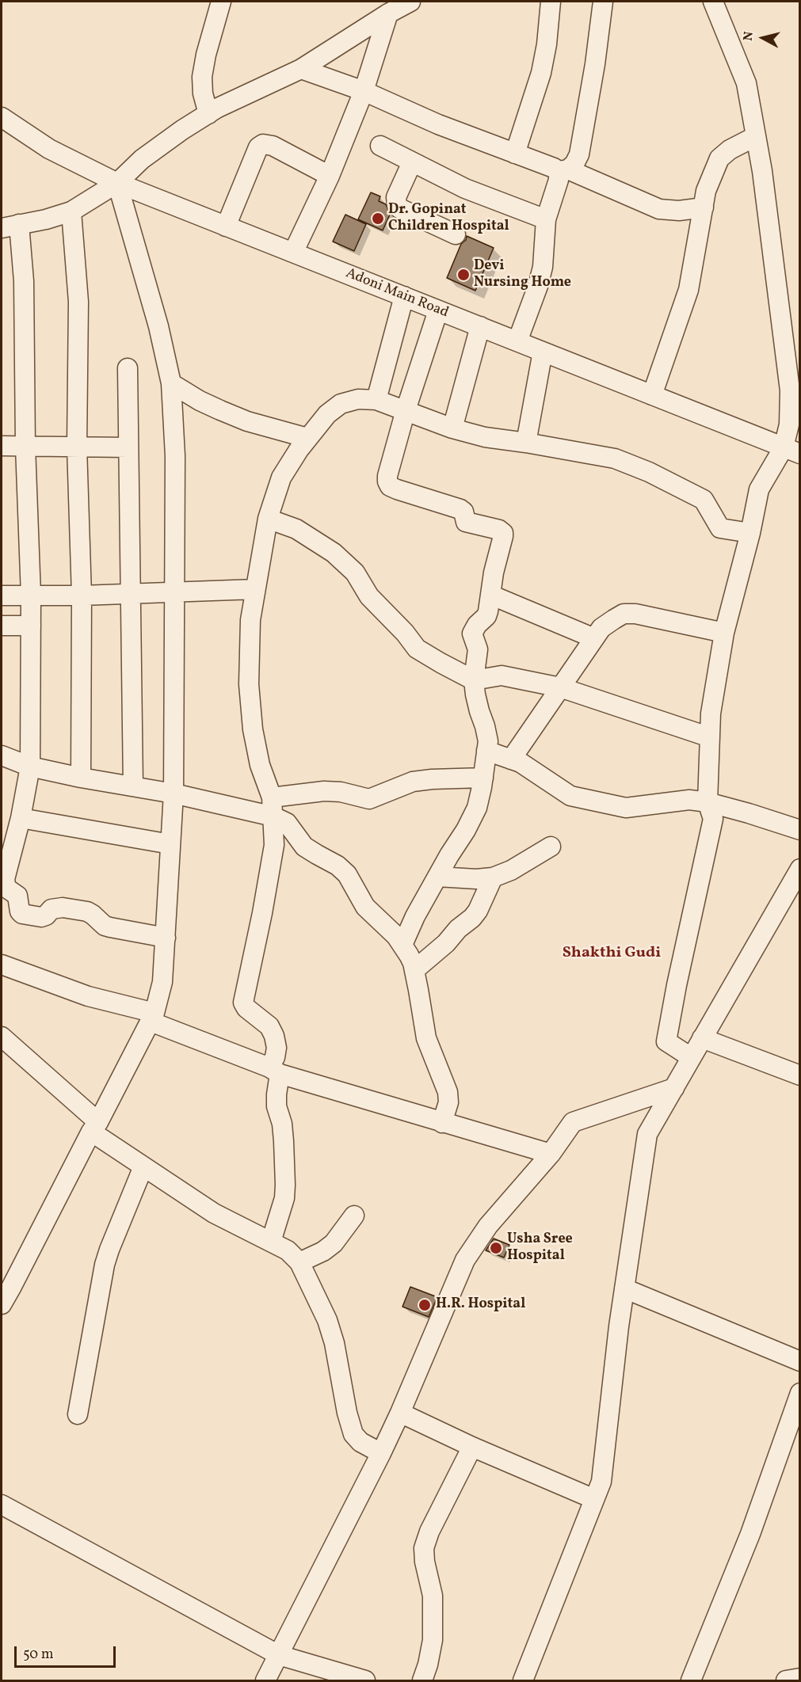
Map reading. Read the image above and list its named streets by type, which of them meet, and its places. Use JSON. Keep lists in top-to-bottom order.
{
  "streets": {
    "street": ["Adoni Main Road"]
  },
  "districts": ["Shakthi Gudi"],
  "places": [
    "Dr. Gopinat Children Hospital",
    "Devi Nursing Home",
    "Usha Sree Hospital",
    "H.R. Hospital"
  ],
  "scale_bar": "50 m",
  "north": "left"
}
